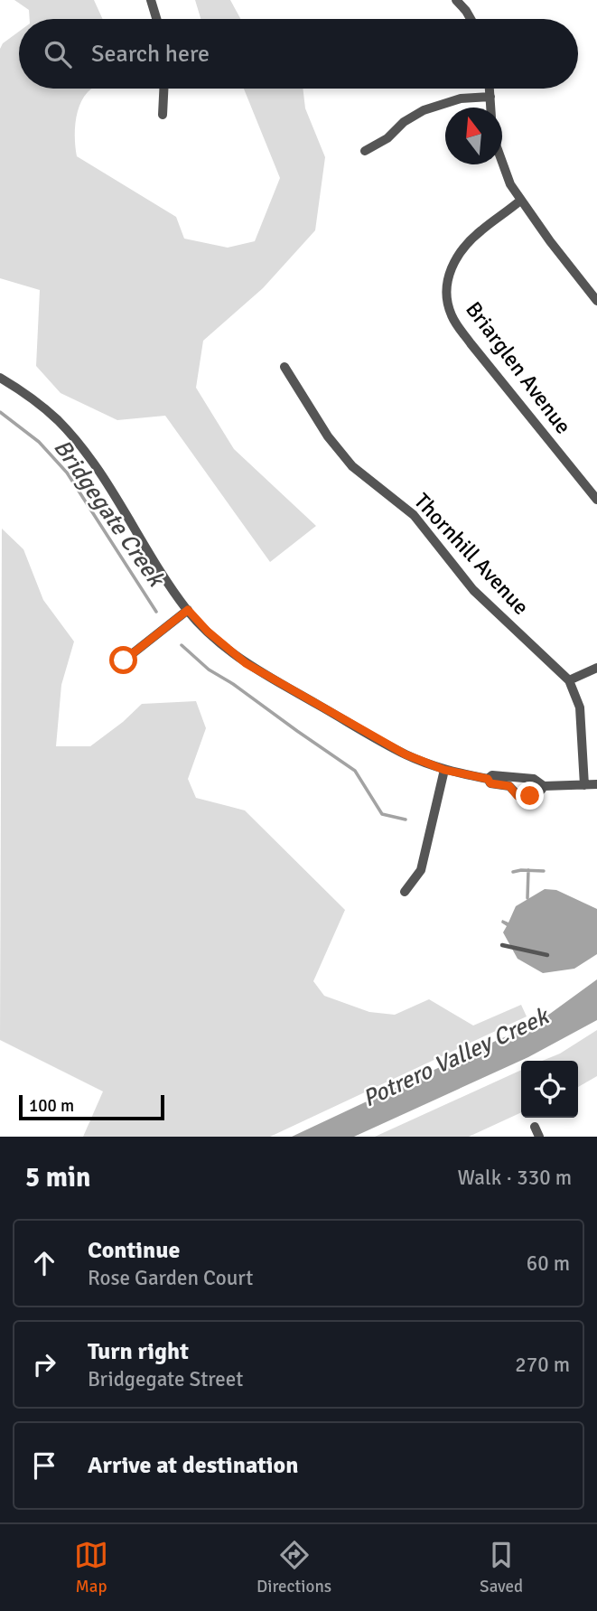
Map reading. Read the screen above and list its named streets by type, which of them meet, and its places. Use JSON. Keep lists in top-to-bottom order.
{
  "streets": {
    "street": ["Briarglen Avenue", "Thornhill Avenue"]
  },
  "water": ["Bridgegate Creek", "Potrero Valley Creek"],
  "scale_bar": "100 m",
  "north": "top",
  "page": {
    "search": "Search here",
    "scale": "100 m",
    "heading": ["5 min", "Walk · 330 m"],
    "list": [
      ["Continue", "Rose Garden Court", "60 m"],
      ["Turn right", "Bridgegate Street", "270 m"],
      "Arrive at destination"
    ],
    "nav": ["Map", "Directions", "Saved"]
  }
}
